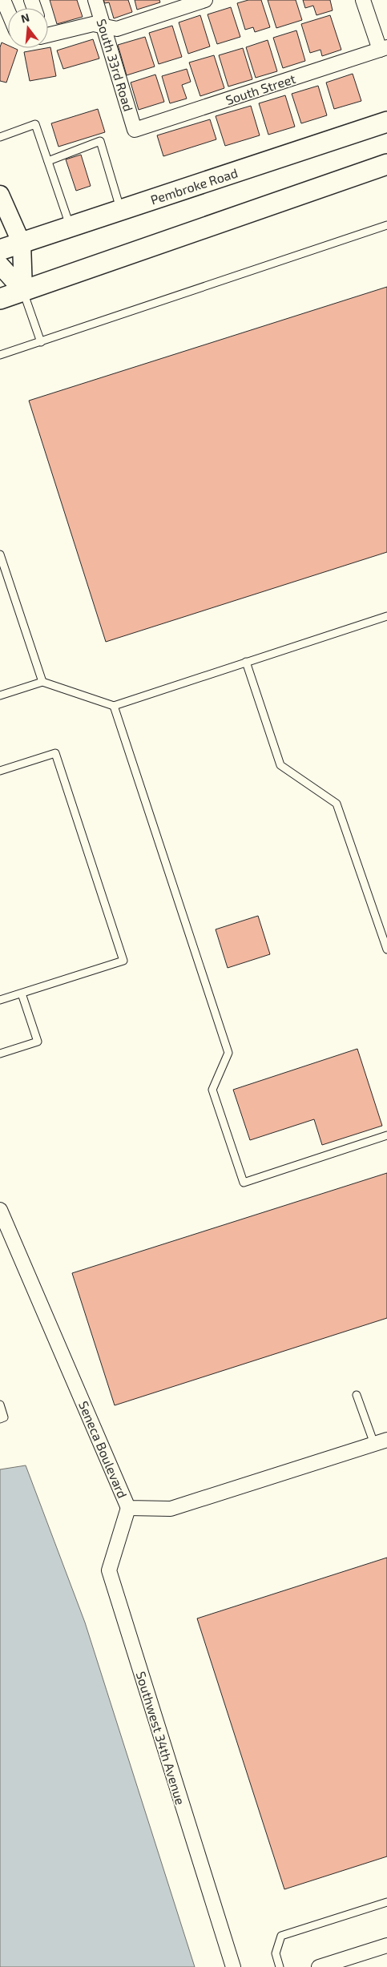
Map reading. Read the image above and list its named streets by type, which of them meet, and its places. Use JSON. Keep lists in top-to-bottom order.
{
  "streets": {
    "main road": ["Pembroke Road"],
    "street": [
      "South 33rd Road",
      "South Street",
      "Seneca Boulevard",
      "Southwest 34th Avenue"
    ]
  },
  "crossings": [
    ["South 33rd Road", "South Street"],
    ["Seneca Boulevard", "Southwest 34th Avenue"]
  ],
  "north": "top"
}
